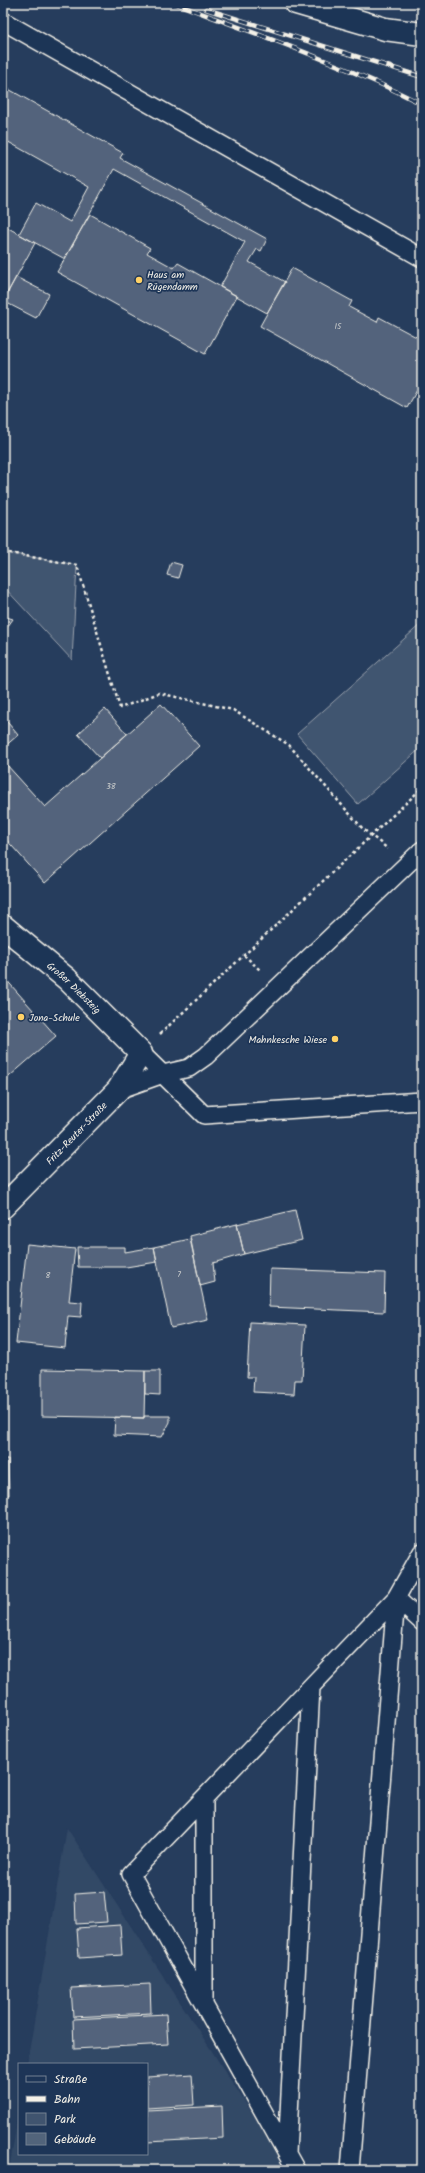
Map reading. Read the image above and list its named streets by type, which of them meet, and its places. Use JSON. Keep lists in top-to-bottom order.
{
  "streets": {
    "street": ["Großer Diebsteig", "Fritz-Reuter-Straße"]
  },
  "crossings": [
    ["Großer Diebsteig", "Fritz-Reuter-Straße"]
  ],
  "places": ["Haus am Rügendamm", "Jona-Schule", "Mahnkesche Wiese"],
  "house_numbers": [
    "15",
    "38",
    "7",
    "8"
  ],
  "legend": [
    "Straße",
    "Bahn",
    "Park",
    "Gebäude"
  ]
}
